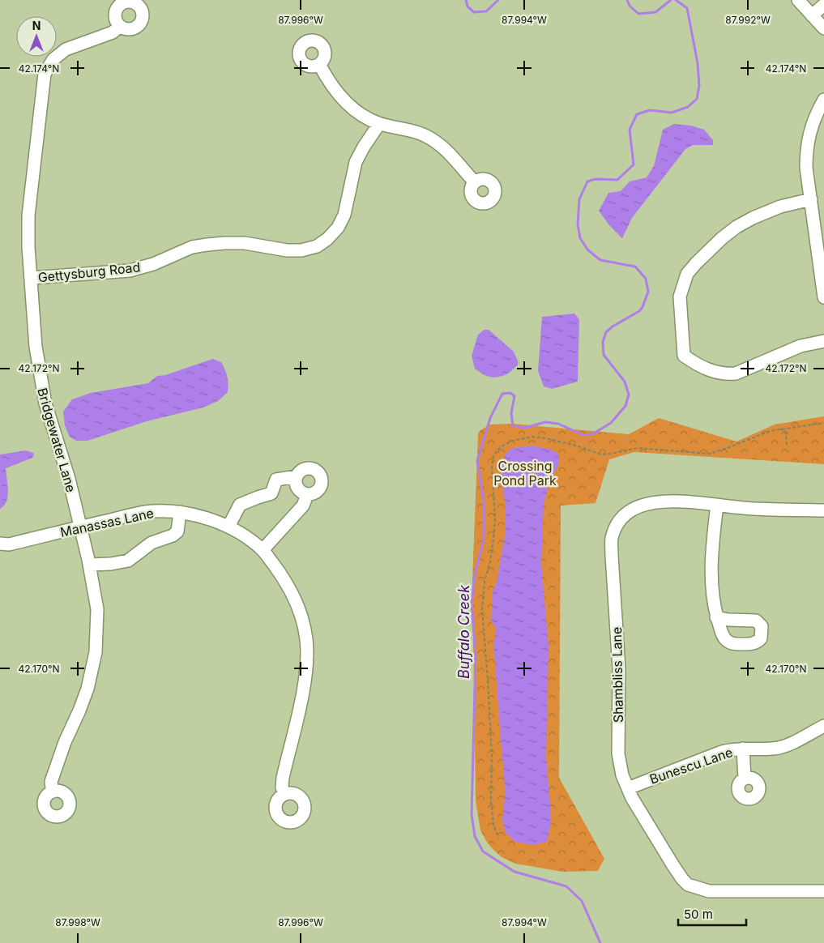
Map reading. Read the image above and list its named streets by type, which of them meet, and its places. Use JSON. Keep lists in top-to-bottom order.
{
  "streets": {
    "street": [
      "Gettysburg Road",
      "Bridgewater Lane",
      "Manassas Lane",
      "Shambliss Lane",
      "Bunescu Lane"
    ]
  },
  "crossings": [
    ["Gettysburg Road", "Bridgewater Lane"],
    ["Bridgewater Lane", "Manassas Lane"],
    ["Shambliss Lane", "Bunescu Lane"]
  ],
  "water": ["Buffalo Creek"],
  "parks": ["Crossing Pond Park"],
  "scale_bar": "50 m",
  "north": "top",
  "coordinates": [
    "87.996°W",
    "87.994°W",
    "87.992°W",
    "42.174°N",
    "42.172°N",
    "42.170°N",
    "87.998°W"
  ]
}
